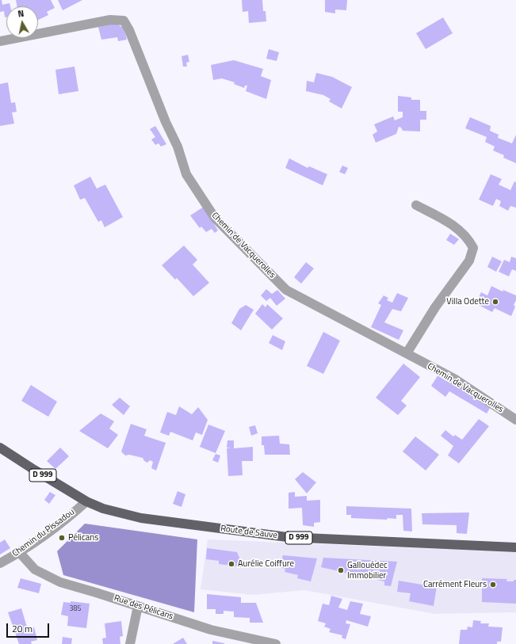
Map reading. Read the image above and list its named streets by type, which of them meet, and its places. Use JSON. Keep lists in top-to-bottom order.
{
  "streets": {
    "main road": ["D 999", "Route de Sauve"],
    "street": ["Chemin de Vacquerolles", "Chemin du Pissadou", "Rue des Pélicans"]
  },
  "crossings": [
    ["Route de Sauve", "Chemin du Pissadou"],
    ["Chemin du Pissadou", "Rue des Pélicans"]
  ],
  "places": [
    "Villa Odette",
    "Pélicans",
    "Aurélie Coiffure",
    "Gallouédec Immobilier",
    "Carrément Fleurs"
  ],
  "house_numbers": ["385"],
  "scale_bar": "20 m",
  "north": "top"
}
